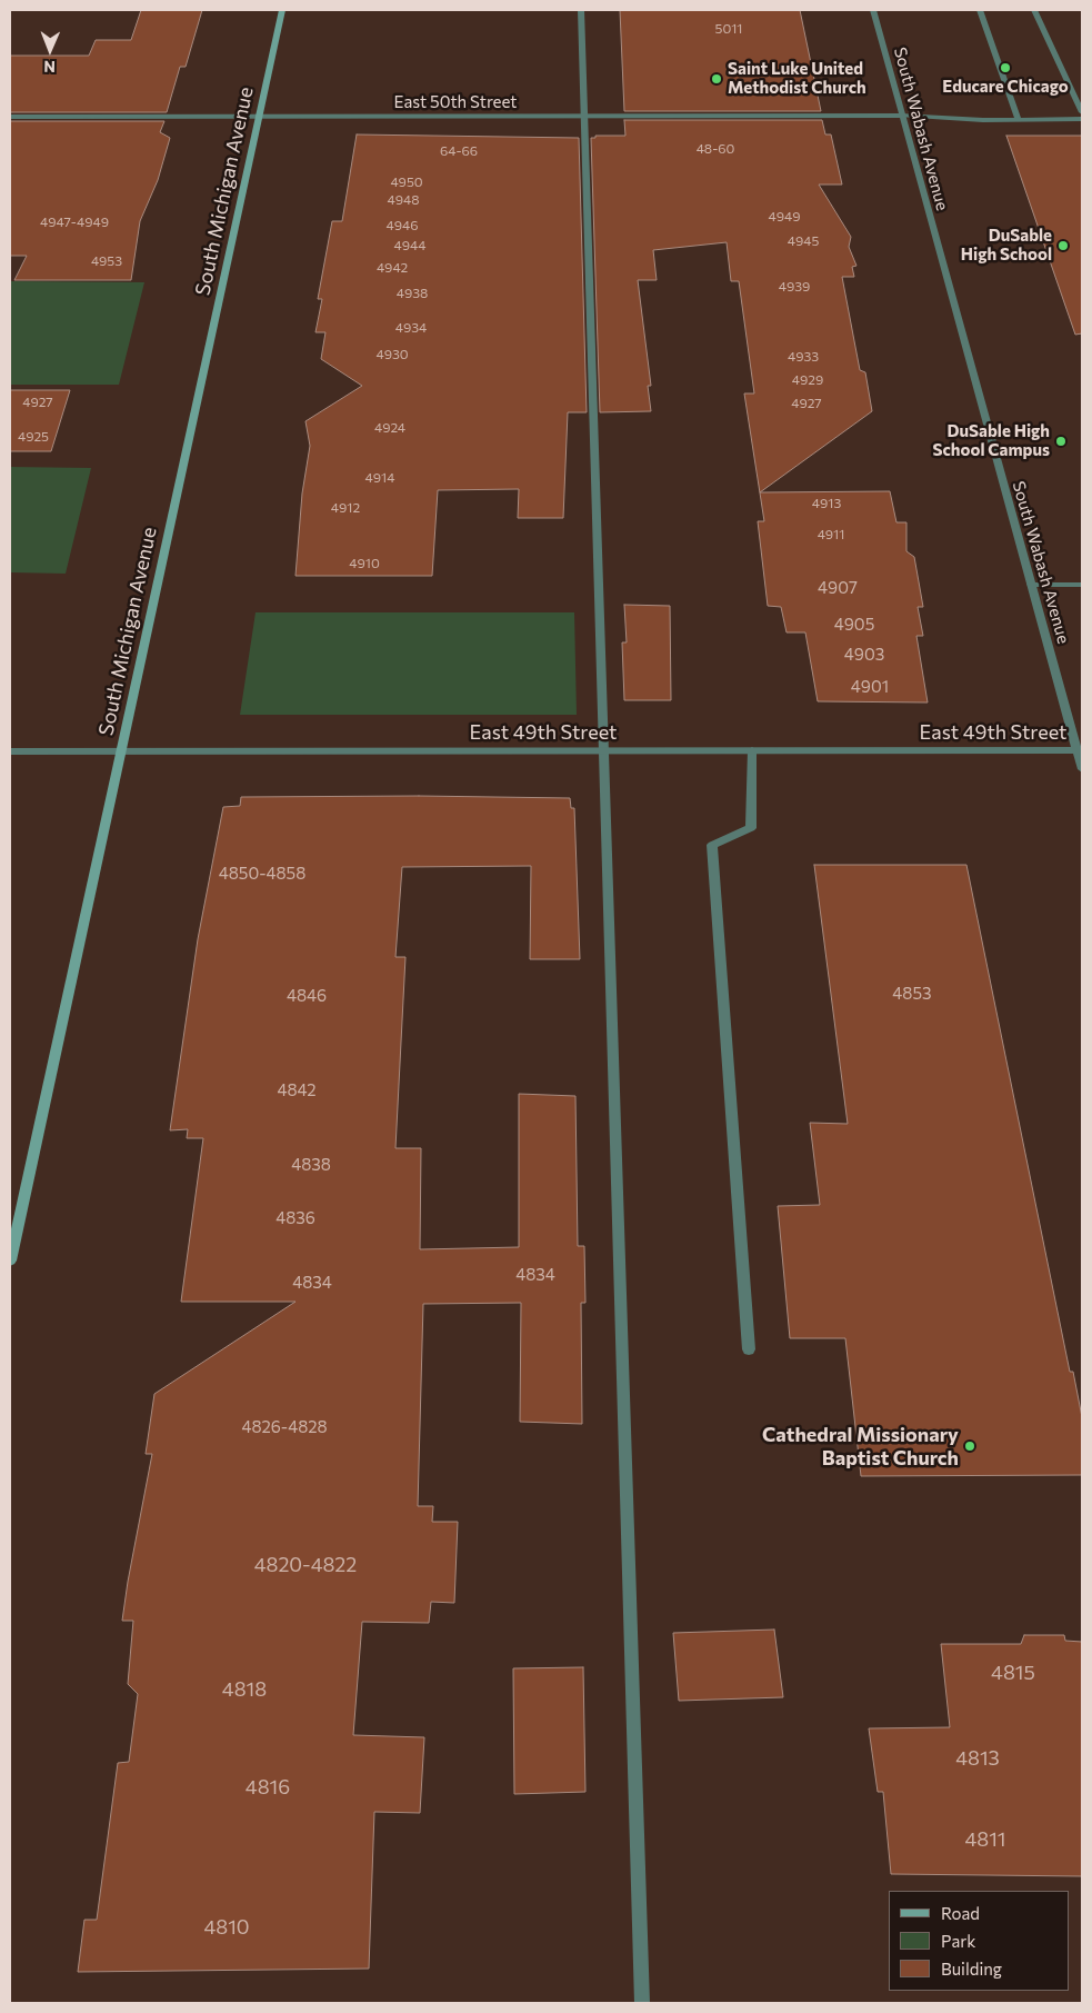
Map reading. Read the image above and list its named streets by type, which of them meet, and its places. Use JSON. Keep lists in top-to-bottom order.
{
  "streets": {
    "street": [
      "East 50th Street",
      "South Wabash Avenue",
      "South Michigan Avenue",
      "East 49th Street"
    ]
  },
  "crossings": [
    ["East 50th Street", "South Wabash Avenue"],
    ["East 50th Street", "South Michigan Avenue"],
    ["South Wabash Avenue", "East 49th Street"],
    ["South Michigan Avenue", "East 49th Street"]
  ],
  "places": [
    "Educare Chicago",
    "Saint Luke United Methodist Church",
    "DuSable High School",
    "DuSable High School Campus",
    "Cathedral Missionary Baptist Church"
  ],
  "house_numbers": [
    "5011",
    "48-60",
    "64-66",
    "4950",
    "4948",
    "4949",
    "4947-4949",
    "4946",
    "4945",
    "4944",
    "4953",
    "4942",
    "4939",
    "4938",
    "4934",
    "4930",
    "4933",
    "4929",
    "4927",
    "4927",
    "4924",
    "4925",
    "4914",
    "4913",
    "4912",
    "4911",
    "4910",
    "4907",
    "4905",
    "4903",
    "4901",
    "4850-4858",
    "4853",
    "4846",
    "4842",
    "4838",
    "4836",
    "4834",
    "4834",
    "4826-4828",
    "4820-4822",
    "4815",
    "4818",
    "4813",
    "4816",
    "4811",
    "4810"
  ],
  "legend": ["Road", "Park", "Building"],
  "north": "bottom"
}
